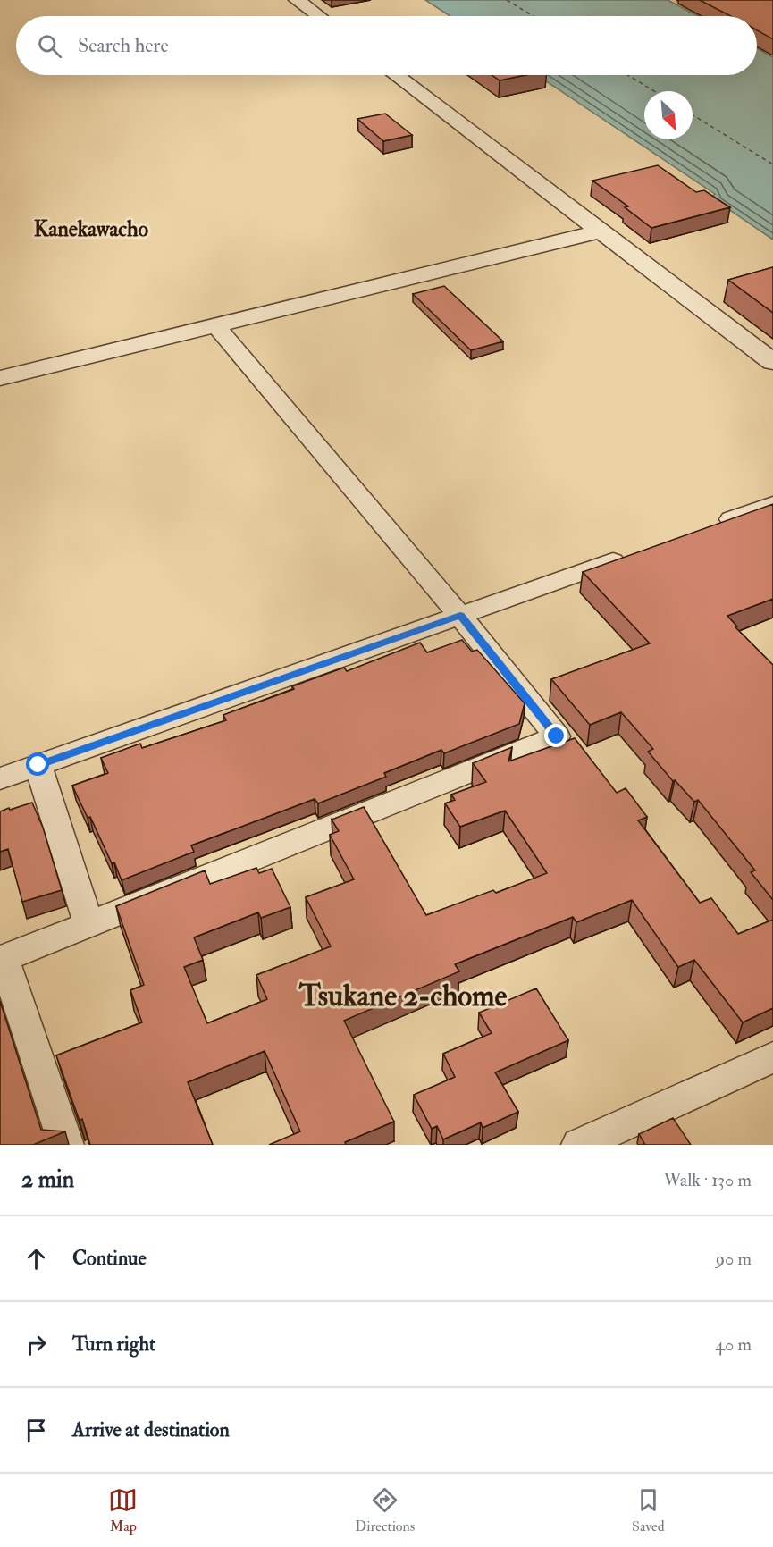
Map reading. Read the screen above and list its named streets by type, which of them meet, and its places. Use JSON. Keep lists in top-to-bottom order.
{
  "districts": ["Kanekawacho", "Tsukane 2-chome"],
  "north": "bottom right",
  "page": {
    "search": "Search here",
    "heading": ["2 min", "Walk · 130 m"],
    "list": [
      ["Continue", "90 m"],
      ["Turn right", "40 m"],
      "Arrive at destination"
    ],
    "nav": ["Map", "Directions", "Saved"]
  }
}
